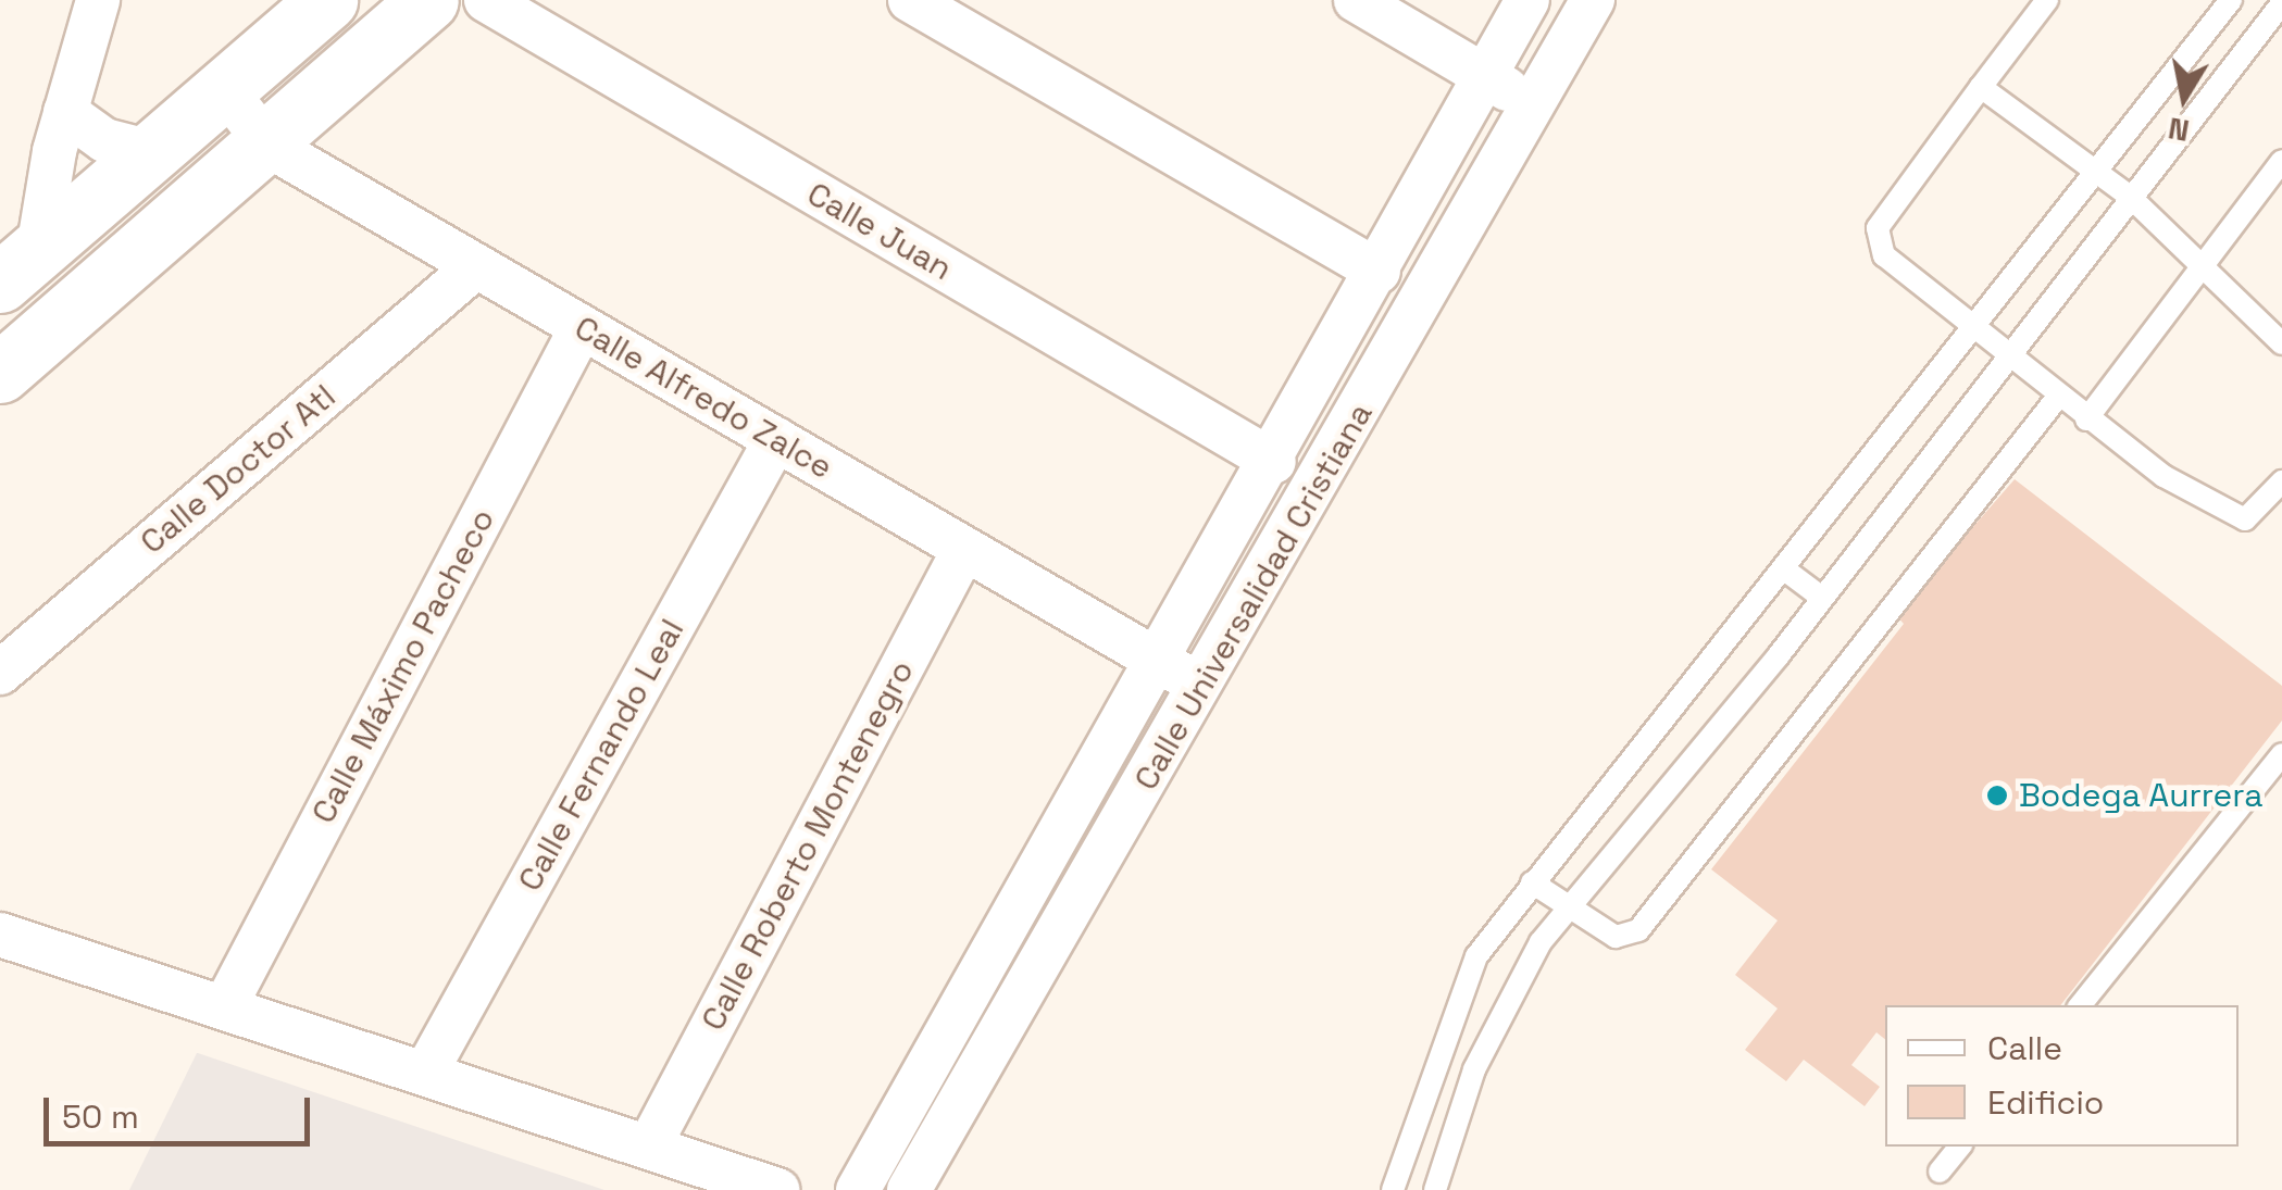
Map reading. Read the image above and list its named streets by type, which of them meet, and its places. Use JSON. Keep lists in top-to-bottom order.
{
  "streets": {
    "street": [
      "Calle Juan",
      "Calle Alfredo Zalce",
      "Calle Doctor Atl",
      "Calle Universalidad Cristiana",
      "Calle Máximo Pacheco",
      "Calle Fernando Leal",
      "Calle Roberto Montenegro"
    ]
  },
  "crossings": [
    ["Calle Juan", "Calle Universalidad Cristiana"],
    ["Calle Alfredo Zalce", "Calle Doctor Atl"],
    ["Calle Alfredo Zalce", "Calle Universalidad Cristiana"],
    ["Calle Alfredo Zalce", "Calle Máximo Pacheco"],
    ["Calle Alfredo Zalce", "Calle Fernando Leal"],
    ["Calle Alfredo Zalce", "Calle Roberto Montenegro"]
  ],
  "places": ["Bodega Aurrera"],
  "legend": ["Calle", "Edificio"],
  "scale_bar": "50 m",
  "north": "bottom"
}
